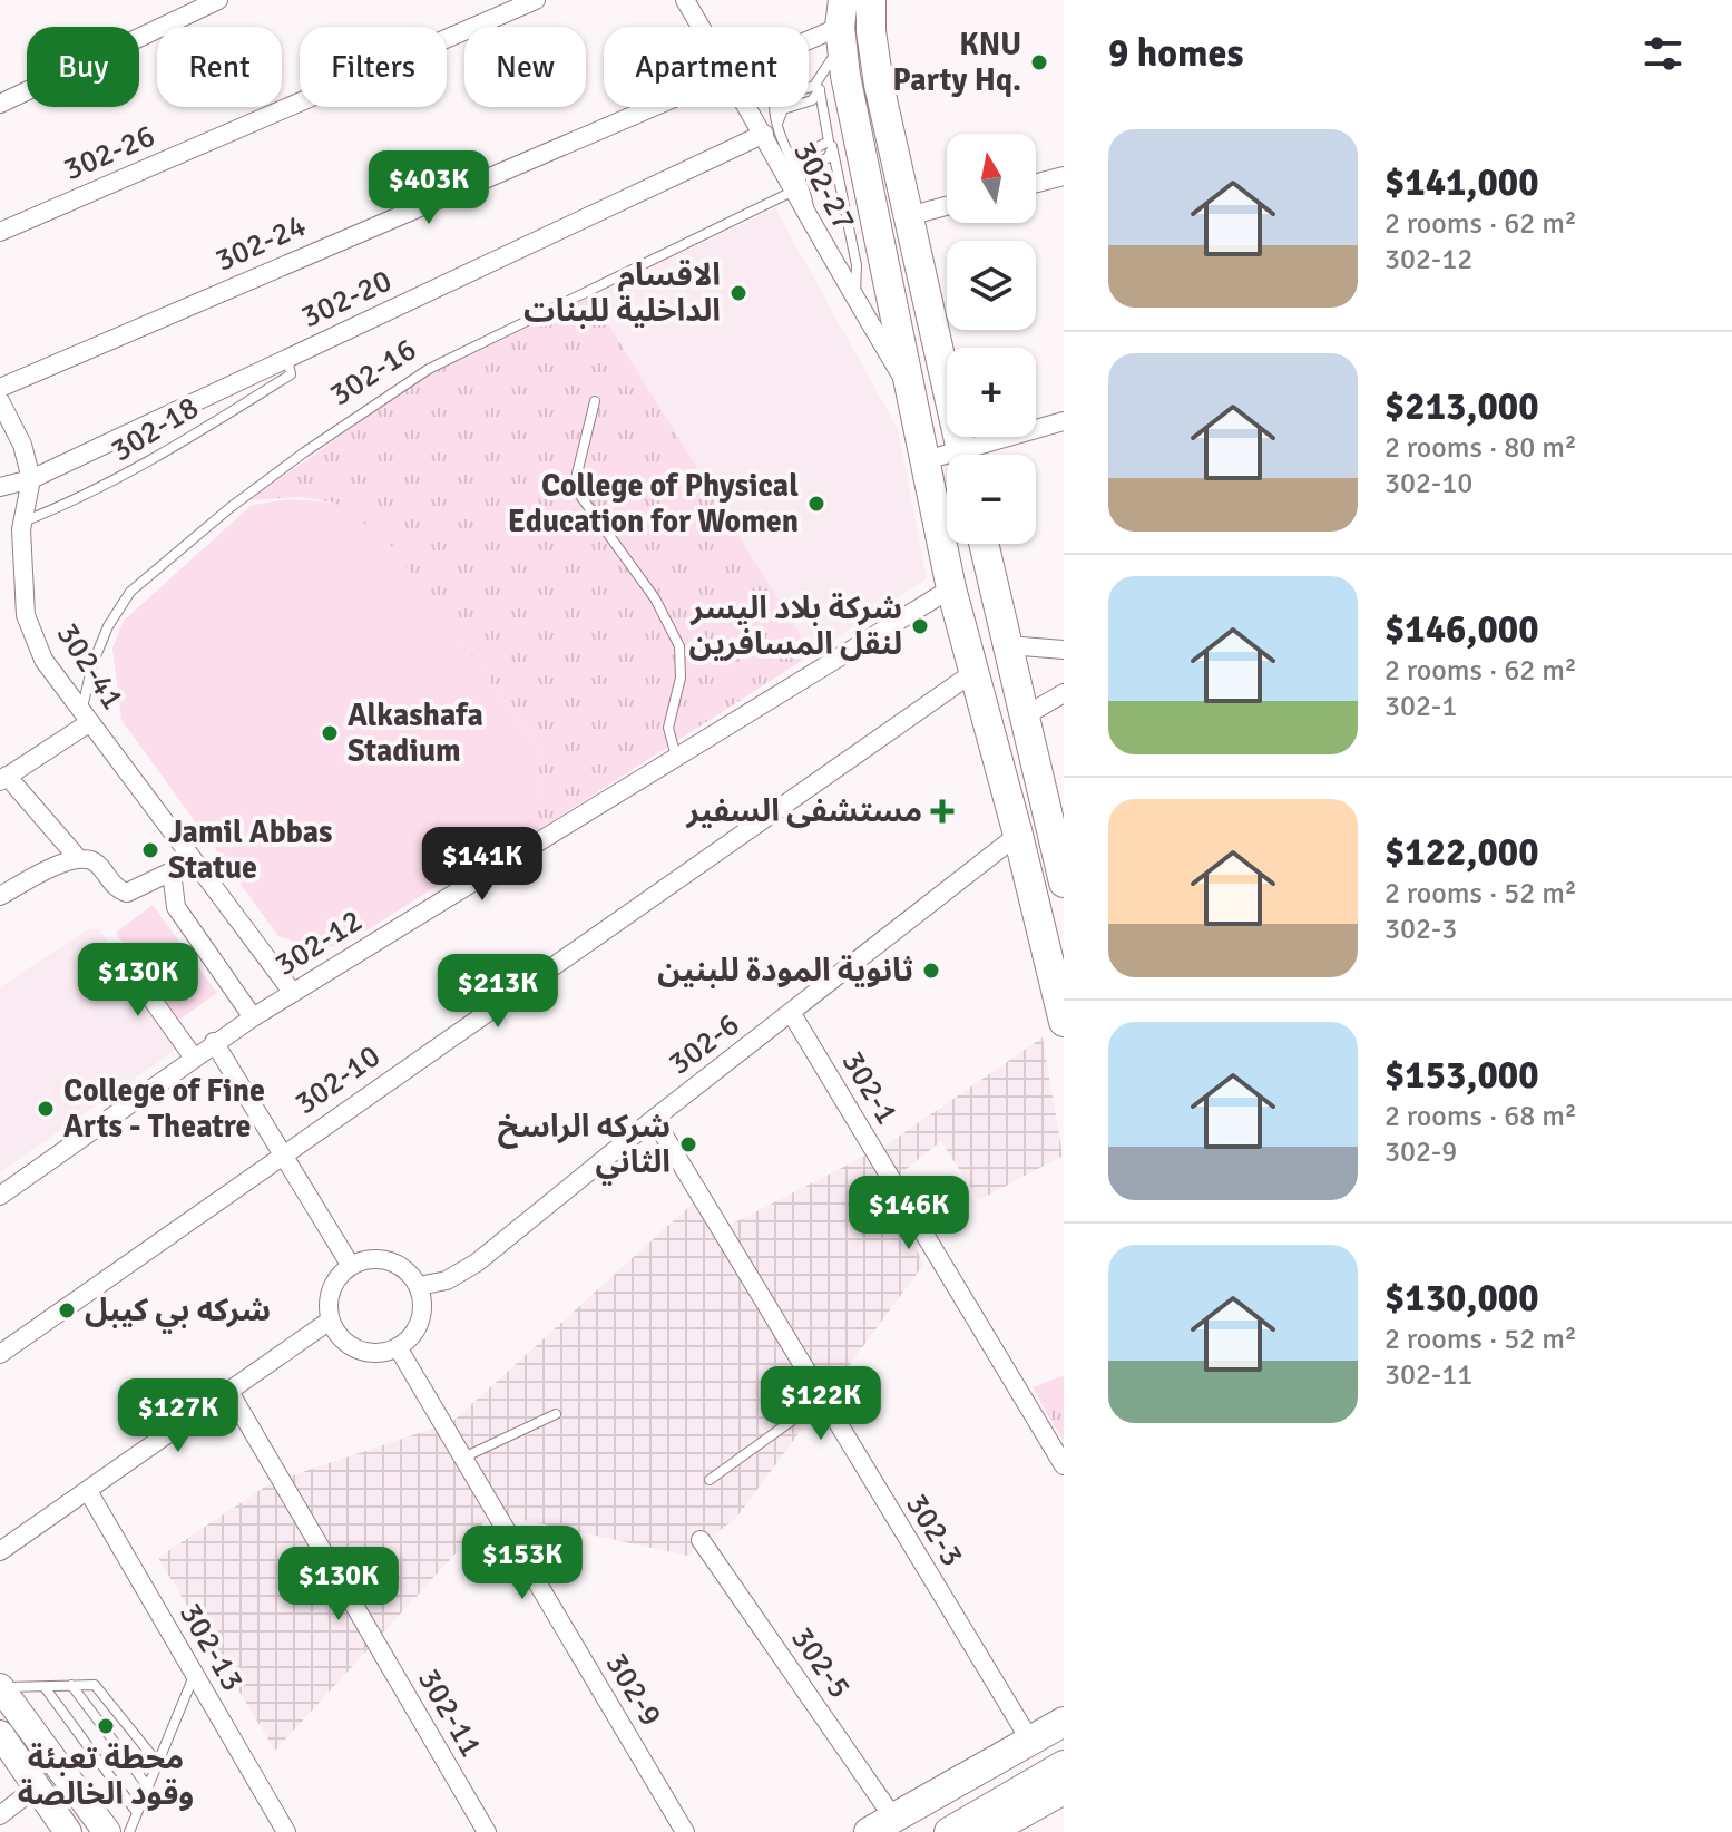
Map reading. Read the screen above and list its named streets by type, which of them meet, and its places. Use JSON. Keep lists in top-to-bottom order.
{
  "streets": {
    "street": [
      "302-26",
      "302-27",
      "302-24",
      "302-20",
      "302-41",
      "302-12",
      "302-6",
      "302-10",
      "302-1",
      "302-3",
      "302-13",
      "302-5",
      "302-9",
      "302-11"
    ],
    "lane": ["302-16", "302-18"]
  },
  "crossings": [
    ["302-27", "302-20"],
    ["302-27", "302-16"],
    ["302-20", "302-18"],
    ["302-20", "302-41"],
    ["302-16", "302-41"],
    ["302-18", "302-41"],
    ["302-41", "302-12"],
    ["302-6", "302-1"],
    ["302-6", "302-3"],
    ["302-6", "302-9"]
  ],
  "places": {
    "other": [
      "KNU Party Hq.",
      "الاقسام الداخلية للبنات",
      "College of Physical Education for Women",
      "شركة بلاد اليسر لنقل المسافرين",
      "Alkashafa Stadium",
      "Jamil Abbas Statue",
      "ثانوية المودة للبنين",
      "College of Fine Arts - Theatre",
      "شركه الراسخ الثاني",
      "شركه بي كيبل",
      "محطة تعبئة وقود الخالصة"
    ],
    "health": ["مستشفى السفير"]
  },
  "north": "top",
  "page": {
    "heading": "9 homes",
    "chip": [
      "Buy",
      "Rent",
      "Filters",
      "New",
      "Apartment"
    ],
    "list": [
      {
        "name": "$141,000",
        "note": "2 rooms · 62 m² · 302-12"
      },
      {
        "name": "$213,000",
        "note": "2 rooms · 80 m² · 302-10"
      },
      {
        "name": "$146,000",
        "note": "2 rooms · 62 m² · 302-1"
      },
      {
        "name": "$122,000",
        "note": "2 rooms · 52 m² · 302-3"
      },
      {
        "name": "$153,000",
        "note": "2 rooms · 68 m² · 302-9"
      },
      {
        "name": "$130,000",
        "note": "2 rooms · 52 m² · 302-11"
      }
    ],
    "map_buttons": ["+", "−"],
    "price": [
      "$403K",
      "$141K",
      "$130K",
      "$213K",
      "$146K",
      "$122K",
      "$127K",
      "$153K",
      "$130K"
    ]
  }
}
